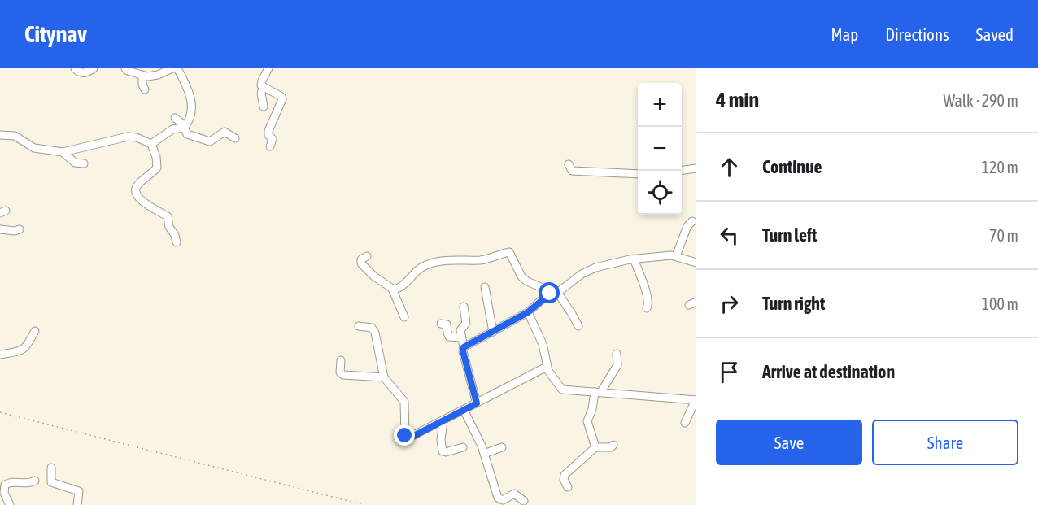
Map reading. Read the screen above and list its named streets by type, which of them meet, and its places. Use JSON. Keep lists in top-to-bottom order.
{
  "page": {
    "header": "Citynav",
    "nav": ["Map", "Directions", "Saved"],
    "heading": ["4 min", "Walk · 290 m"],
    "map_buttons": ["+", "−"],
    "list": [
      ["Continue", "120 m"],
      ["Turn left", "70 m"],
      ["Turn right", "100 m"],
      "Arrive at destination"
    ],
    "buttons": ["Save", "Share"]
  }
}
